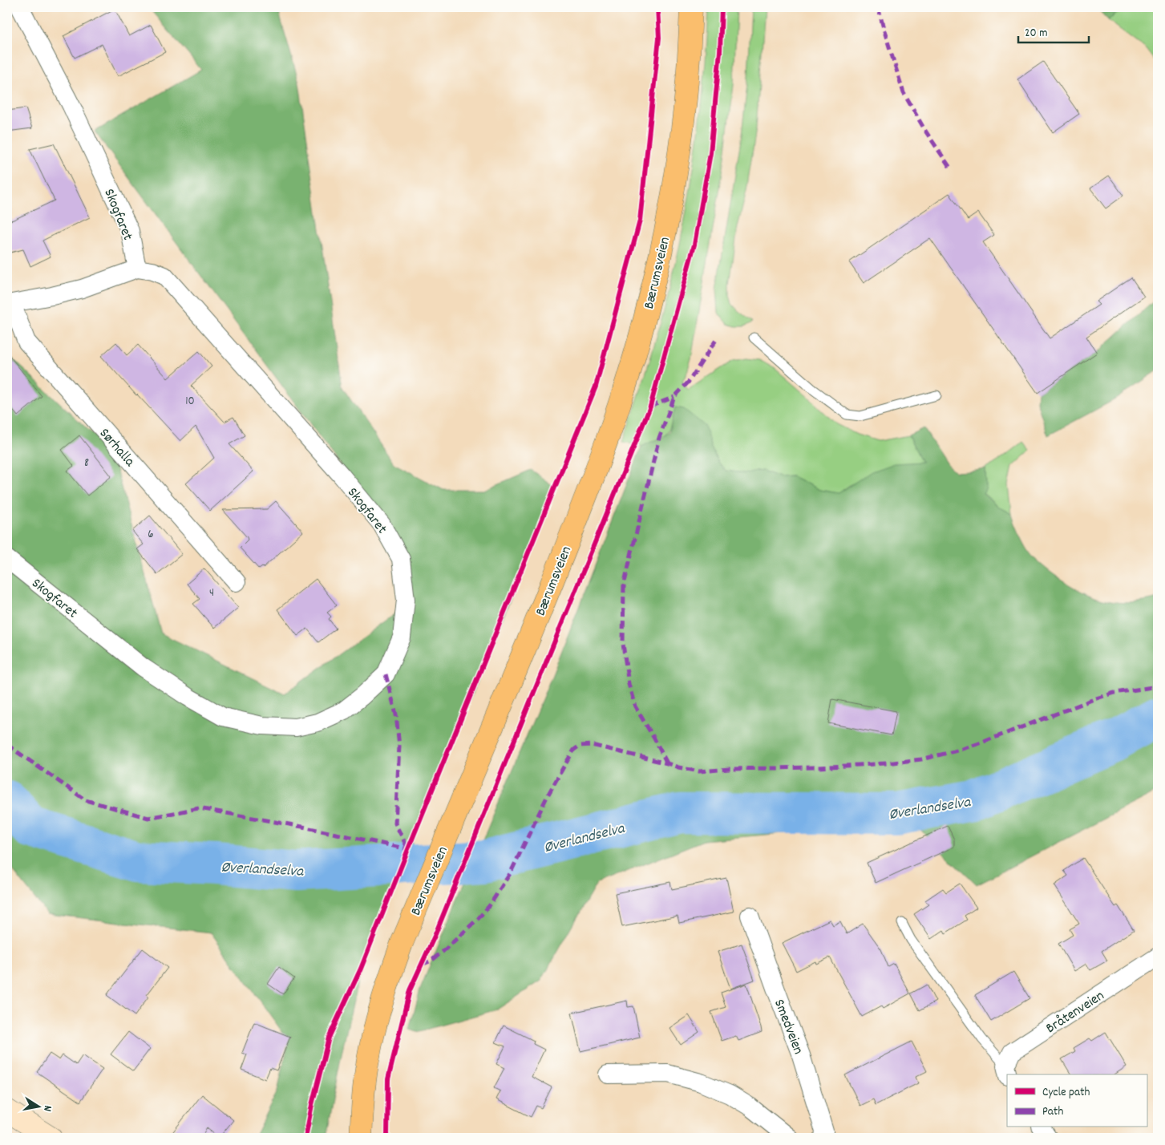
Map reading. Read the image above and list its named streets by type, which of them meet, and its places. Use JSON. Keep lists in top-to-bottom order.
{
  "streets": {
    "main road": ["Bærumsveien"],
    "street": [
      "Skogfaret",
      "Sørhalla",
      "Bråtenveien",
      "Smedveien"
    ]
  },
  "crossings": [
    ["Skogfaret", "Sørhalla"]
  ],
  "water": ["Øverlandselva"],
  "house_numbers": [
    "10",
    "8",
    "6",
    "4"
  ],
  "legend": ["Cycle path", "Path"],
  "scale_bar": "20 m",
  "north": "right"
}
